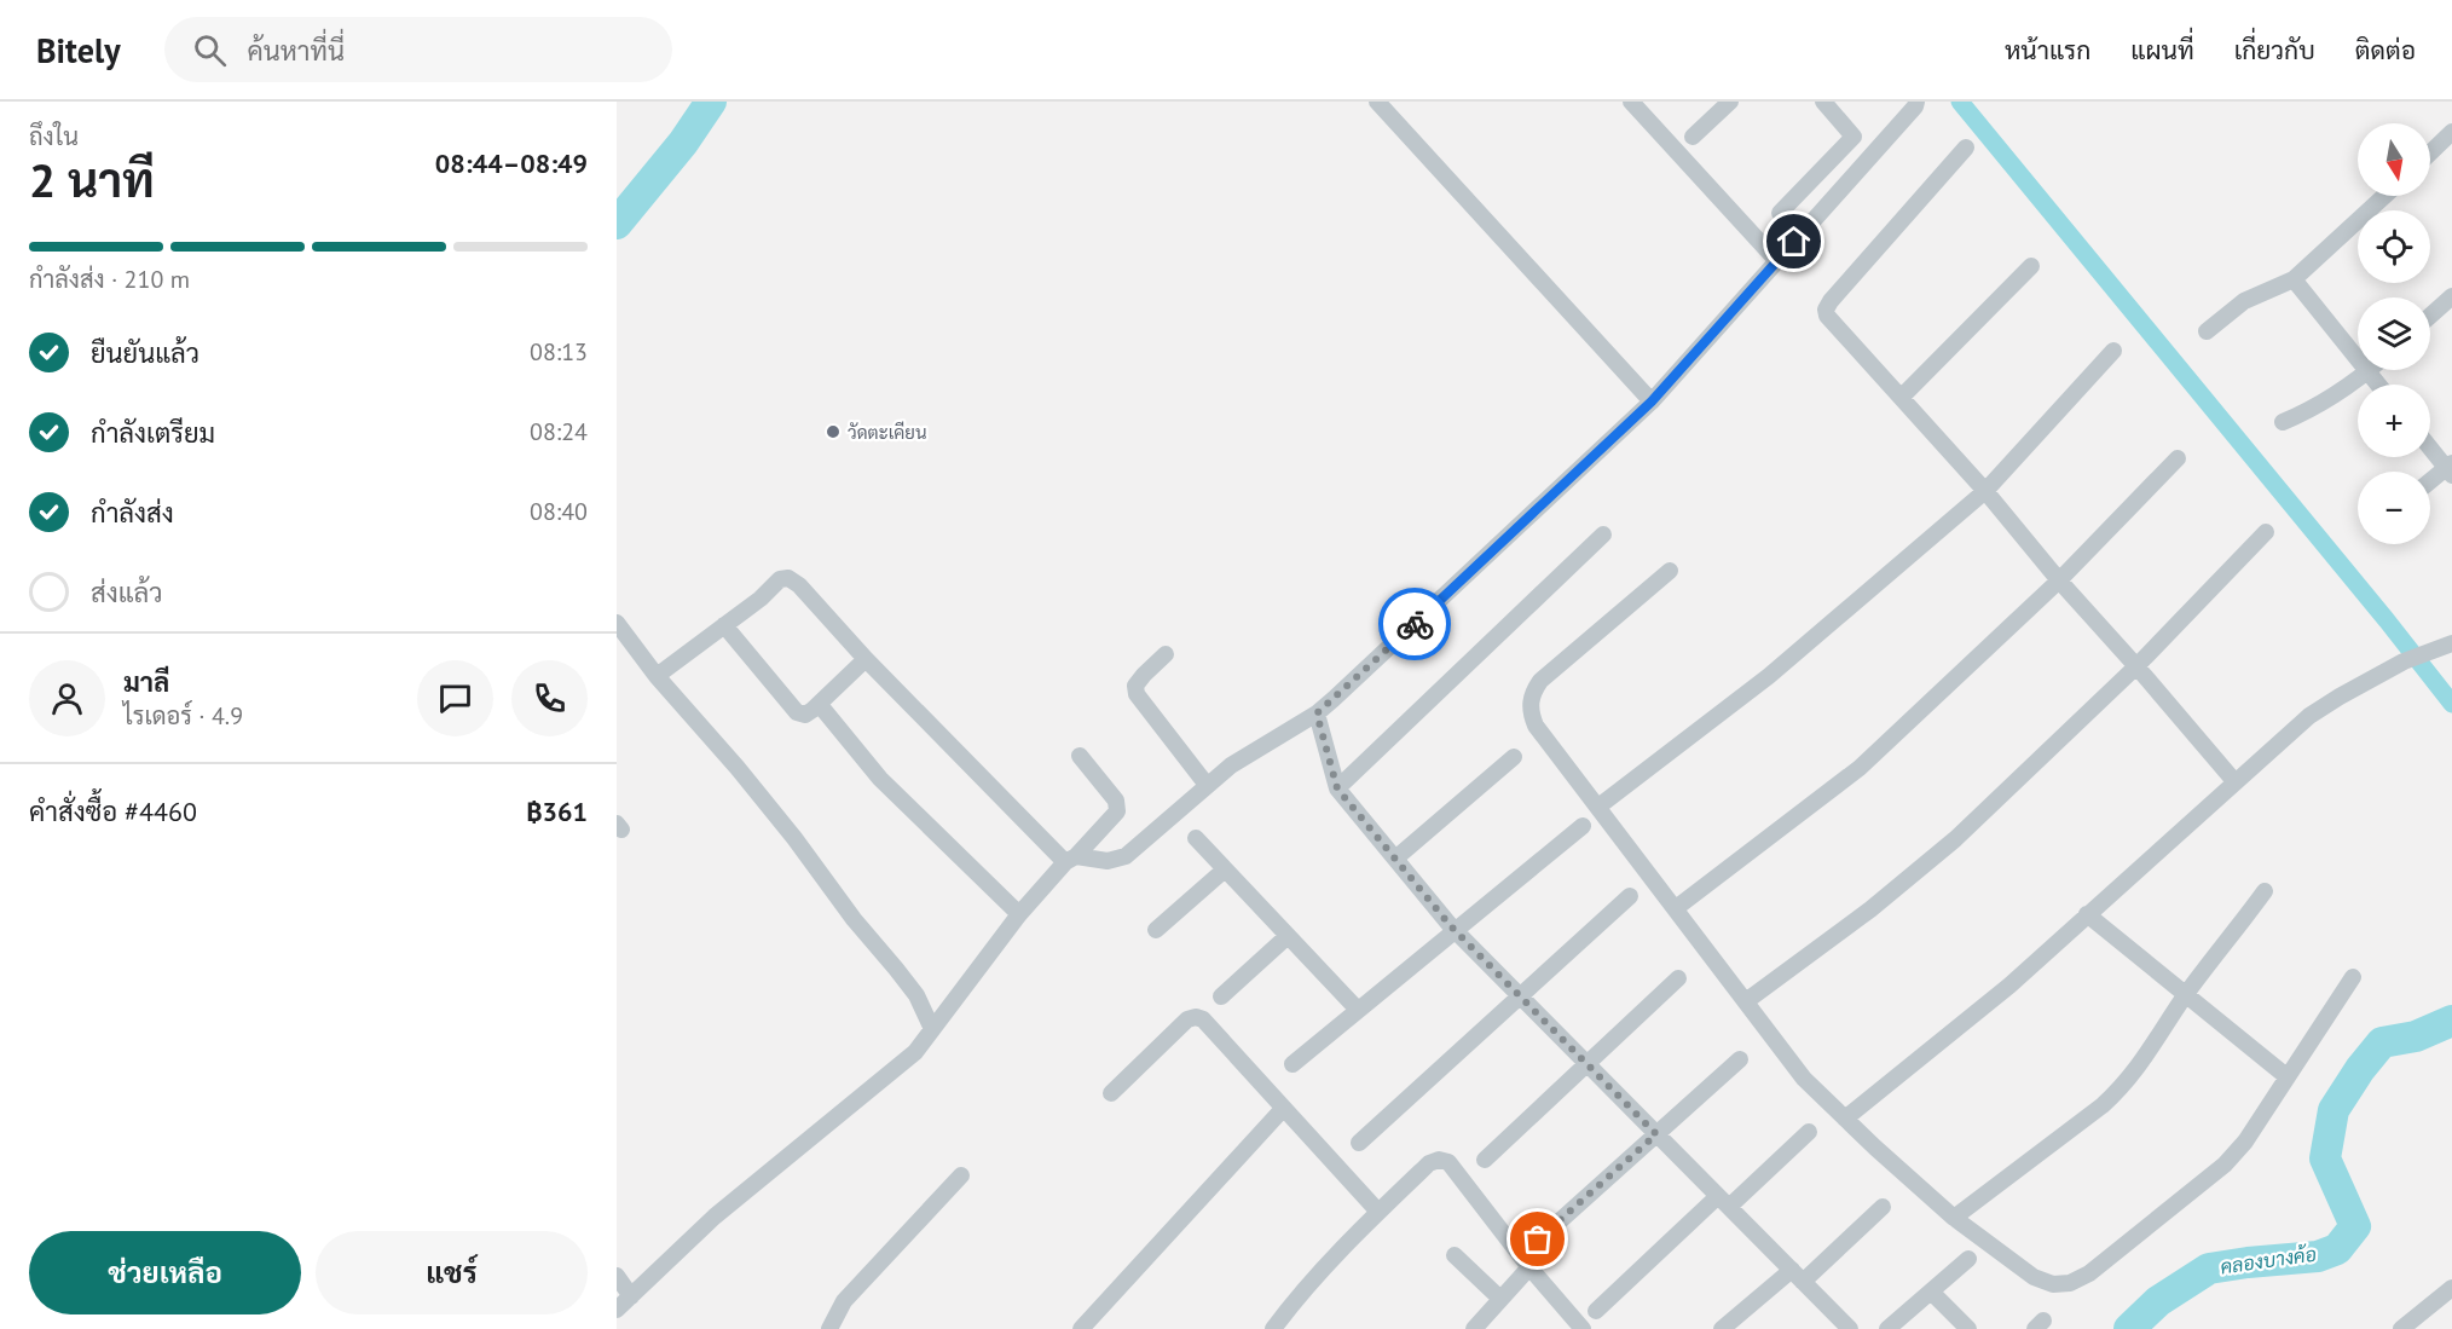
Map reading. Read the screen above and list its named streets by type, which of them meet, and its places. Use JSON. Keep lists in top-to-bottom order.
{
  "water": ["คลองบางค้อ"],
  "places": ["วัดตะเคียน"],
  "north": "bottom",
  "page": {
    "header": "Bitely",
    "search": "ค้นหาที่นี่",
    "nav": [
      "หน้าแรก",
      "แผนที่",
      "เกี่ยวกับ",
      "ติดต่อ"
    ],
    "heading": ["2 นาที", "ถึงใน", "08:44–08:49"],
    "panel": [
      "มาลี",
      "ไรเดอร์ · 4.9",
      "คำสั่งซื้อ #4460",
      "฿361"
    ],
    "map_buttons": ["+", "−"],
    "bar": "กำลังส่ง · 210 m",
    "list": [
      ["ยืนยันแล้ว", "08:13"],
      ["กำลังเตรียม", "08:24"],
      ["กำลังส่ง", "08:40"],
      "ส่งแล้ว"
    ],
    "buttons": ["ช่วยเหลือ", "แชร์"]
  }
}
